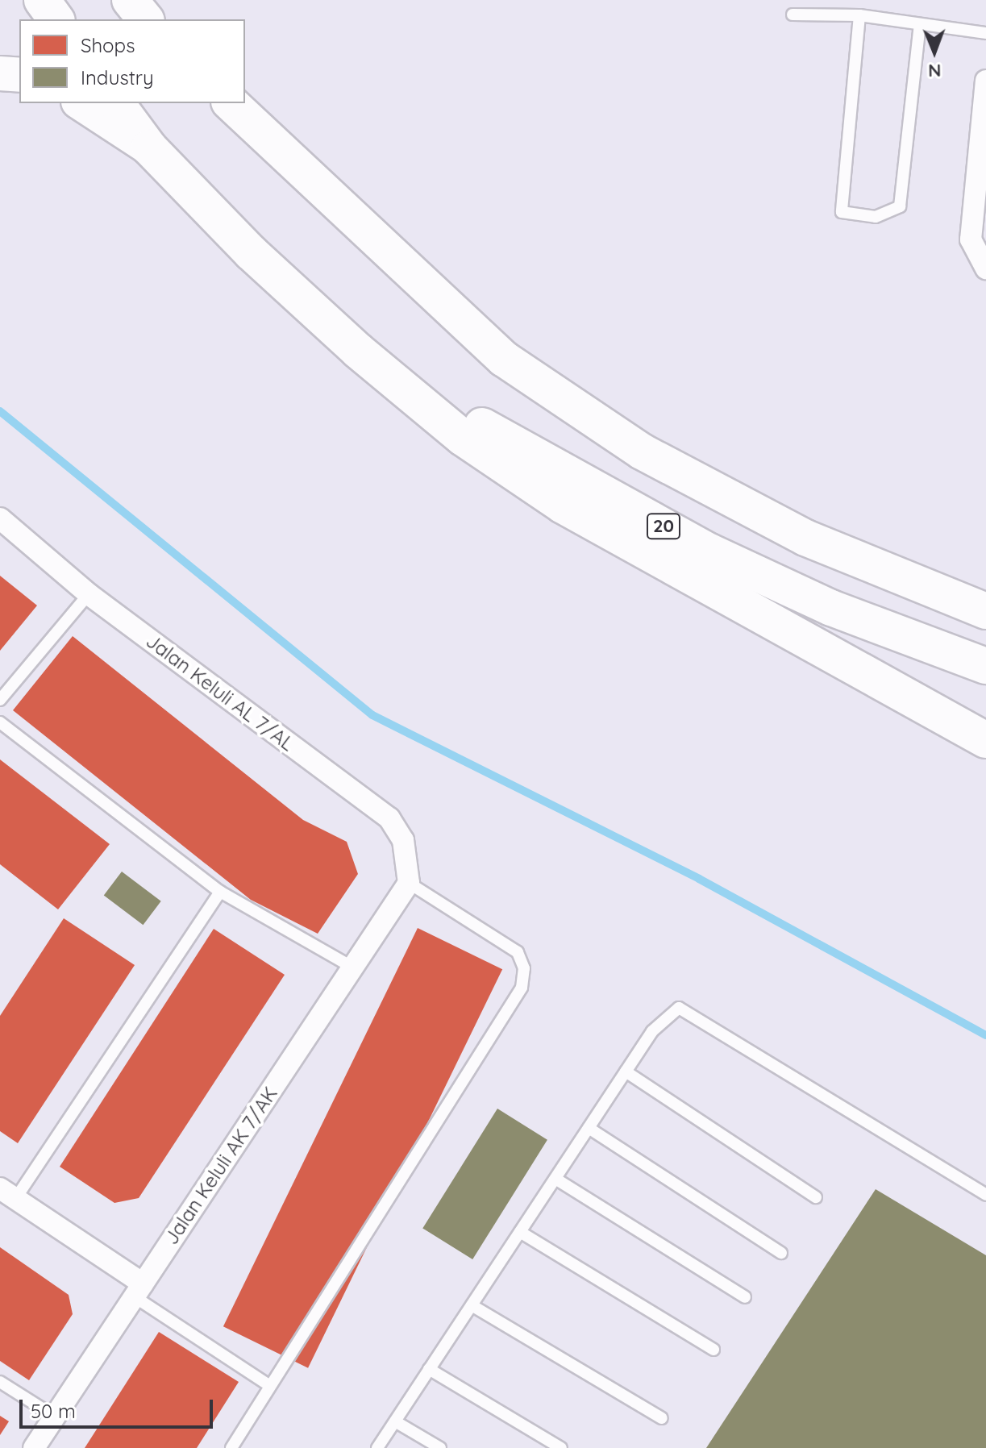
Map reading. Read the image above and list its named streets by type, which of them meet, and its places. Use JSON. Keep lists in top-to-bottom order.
{
  "streets": {
    "highway": ["20"],
    "street": ["Jalan Keluli AL 7/AL", "Jalan Keluli AK 7/AK"]
  },
  "crossings": [
    ["Jalan Keluli AL 7/AL", "Jalan Keluli AK 7/AK"]
  ],
  "legend": ["Shops", "Industry"],
  "scale_bar": "50 m",
  "north": "bottom"
}
